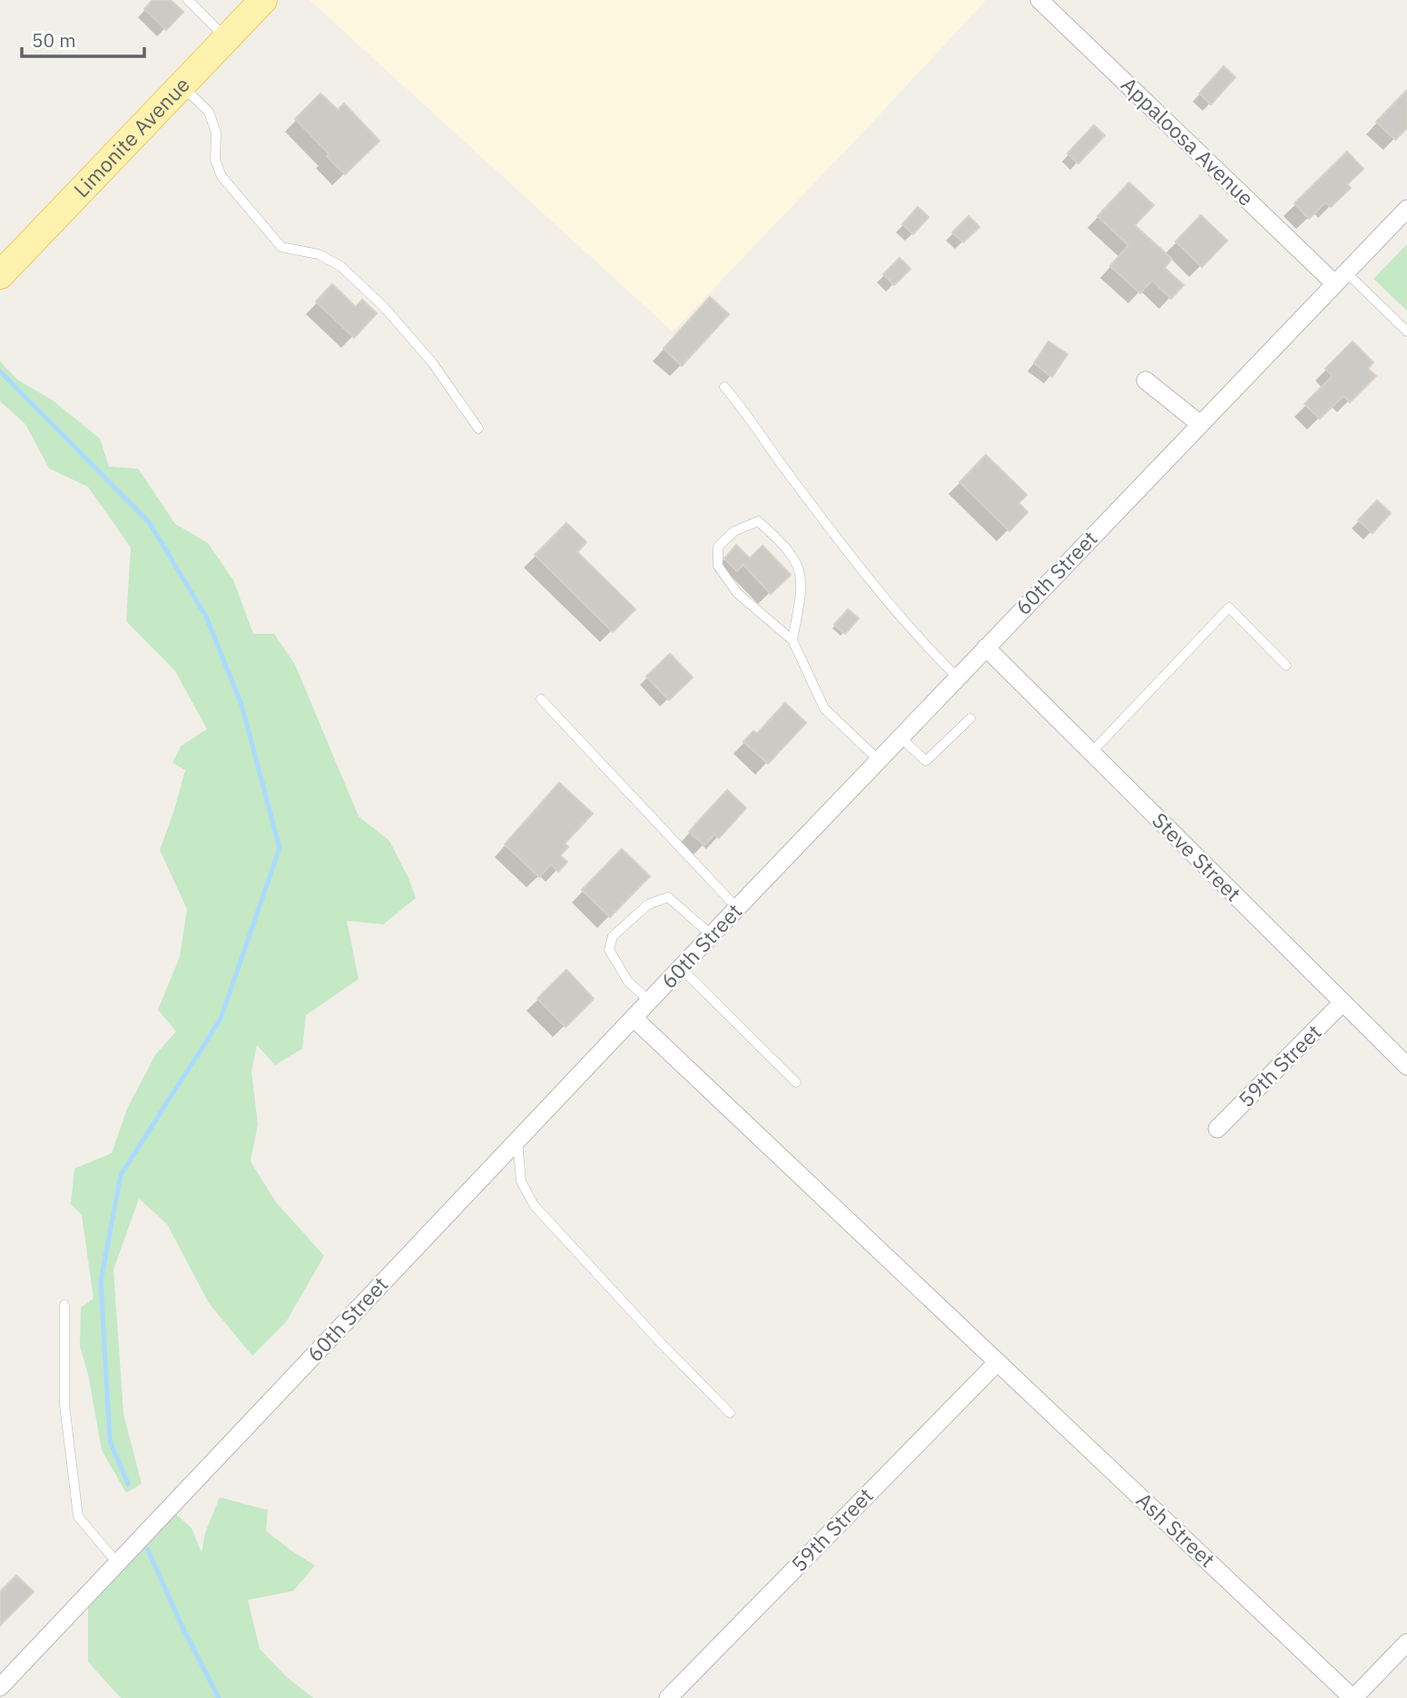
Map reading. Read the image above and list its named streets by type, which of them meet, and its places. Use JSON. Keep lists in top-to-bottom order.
{
  "streets": {
    "main road": ["Limonite Avenue"],
    "street": [
      "Appaloosa Avenue",
      "60th Street",
      "Steve Street",
      "59th Street",
      "Ash Street"
    ]
  },
  "crossings": [
    ["Appaloosa Avenue", "60th Street"],
    ["60th Street", "Steve Street"],
    ["60th Street", "Ash Street"],
    ["Steve Street", "59th Street"],
    ["59th Street", "Ash Street"]
  ],
  "scale_bar": "50 m"
}
